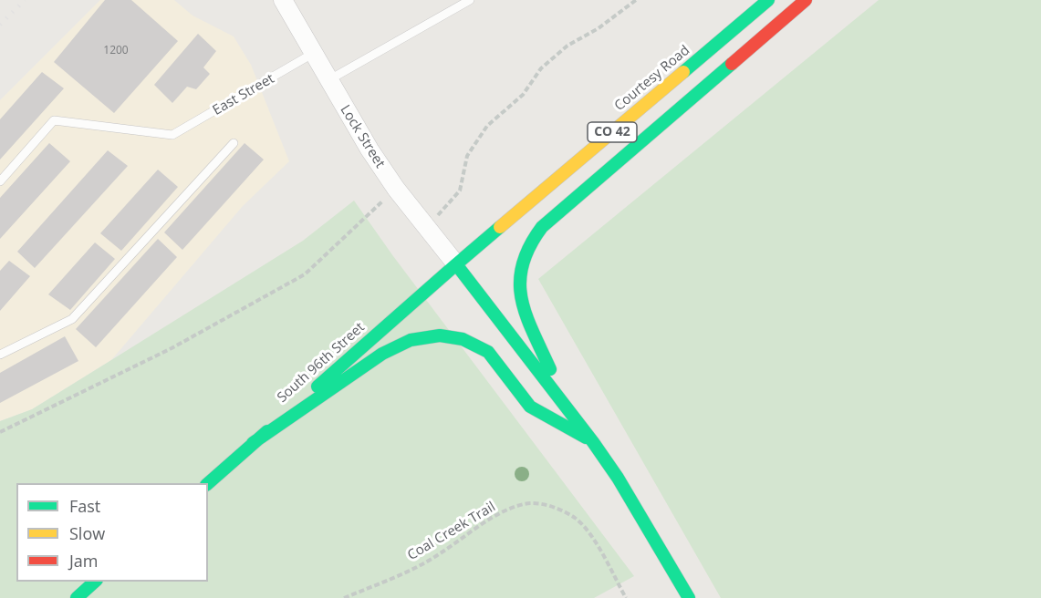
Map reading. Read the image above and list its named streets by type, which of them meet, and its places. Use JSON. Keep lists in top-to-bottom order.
{
  "streets": {
    "main road": ["Courtesy Road", "CO 42", "South 96th Street"],
    "street": ["Lock Street"],
    "lane": ["East Street"],
    "path": ["Coal Creek Trail"]
  },
  "crossings": [
    ["Courtesy Road", "Lock Street"],
    ["Courtesy Road", "South 96th Street"],
    ["East Street", "Lock Street"],
    ["Lock Street", "South 96th Street"]
  ],
  "house_numbers": ["1200"],
  "legend": ["Fast", "Slow", "Jam"]
}
